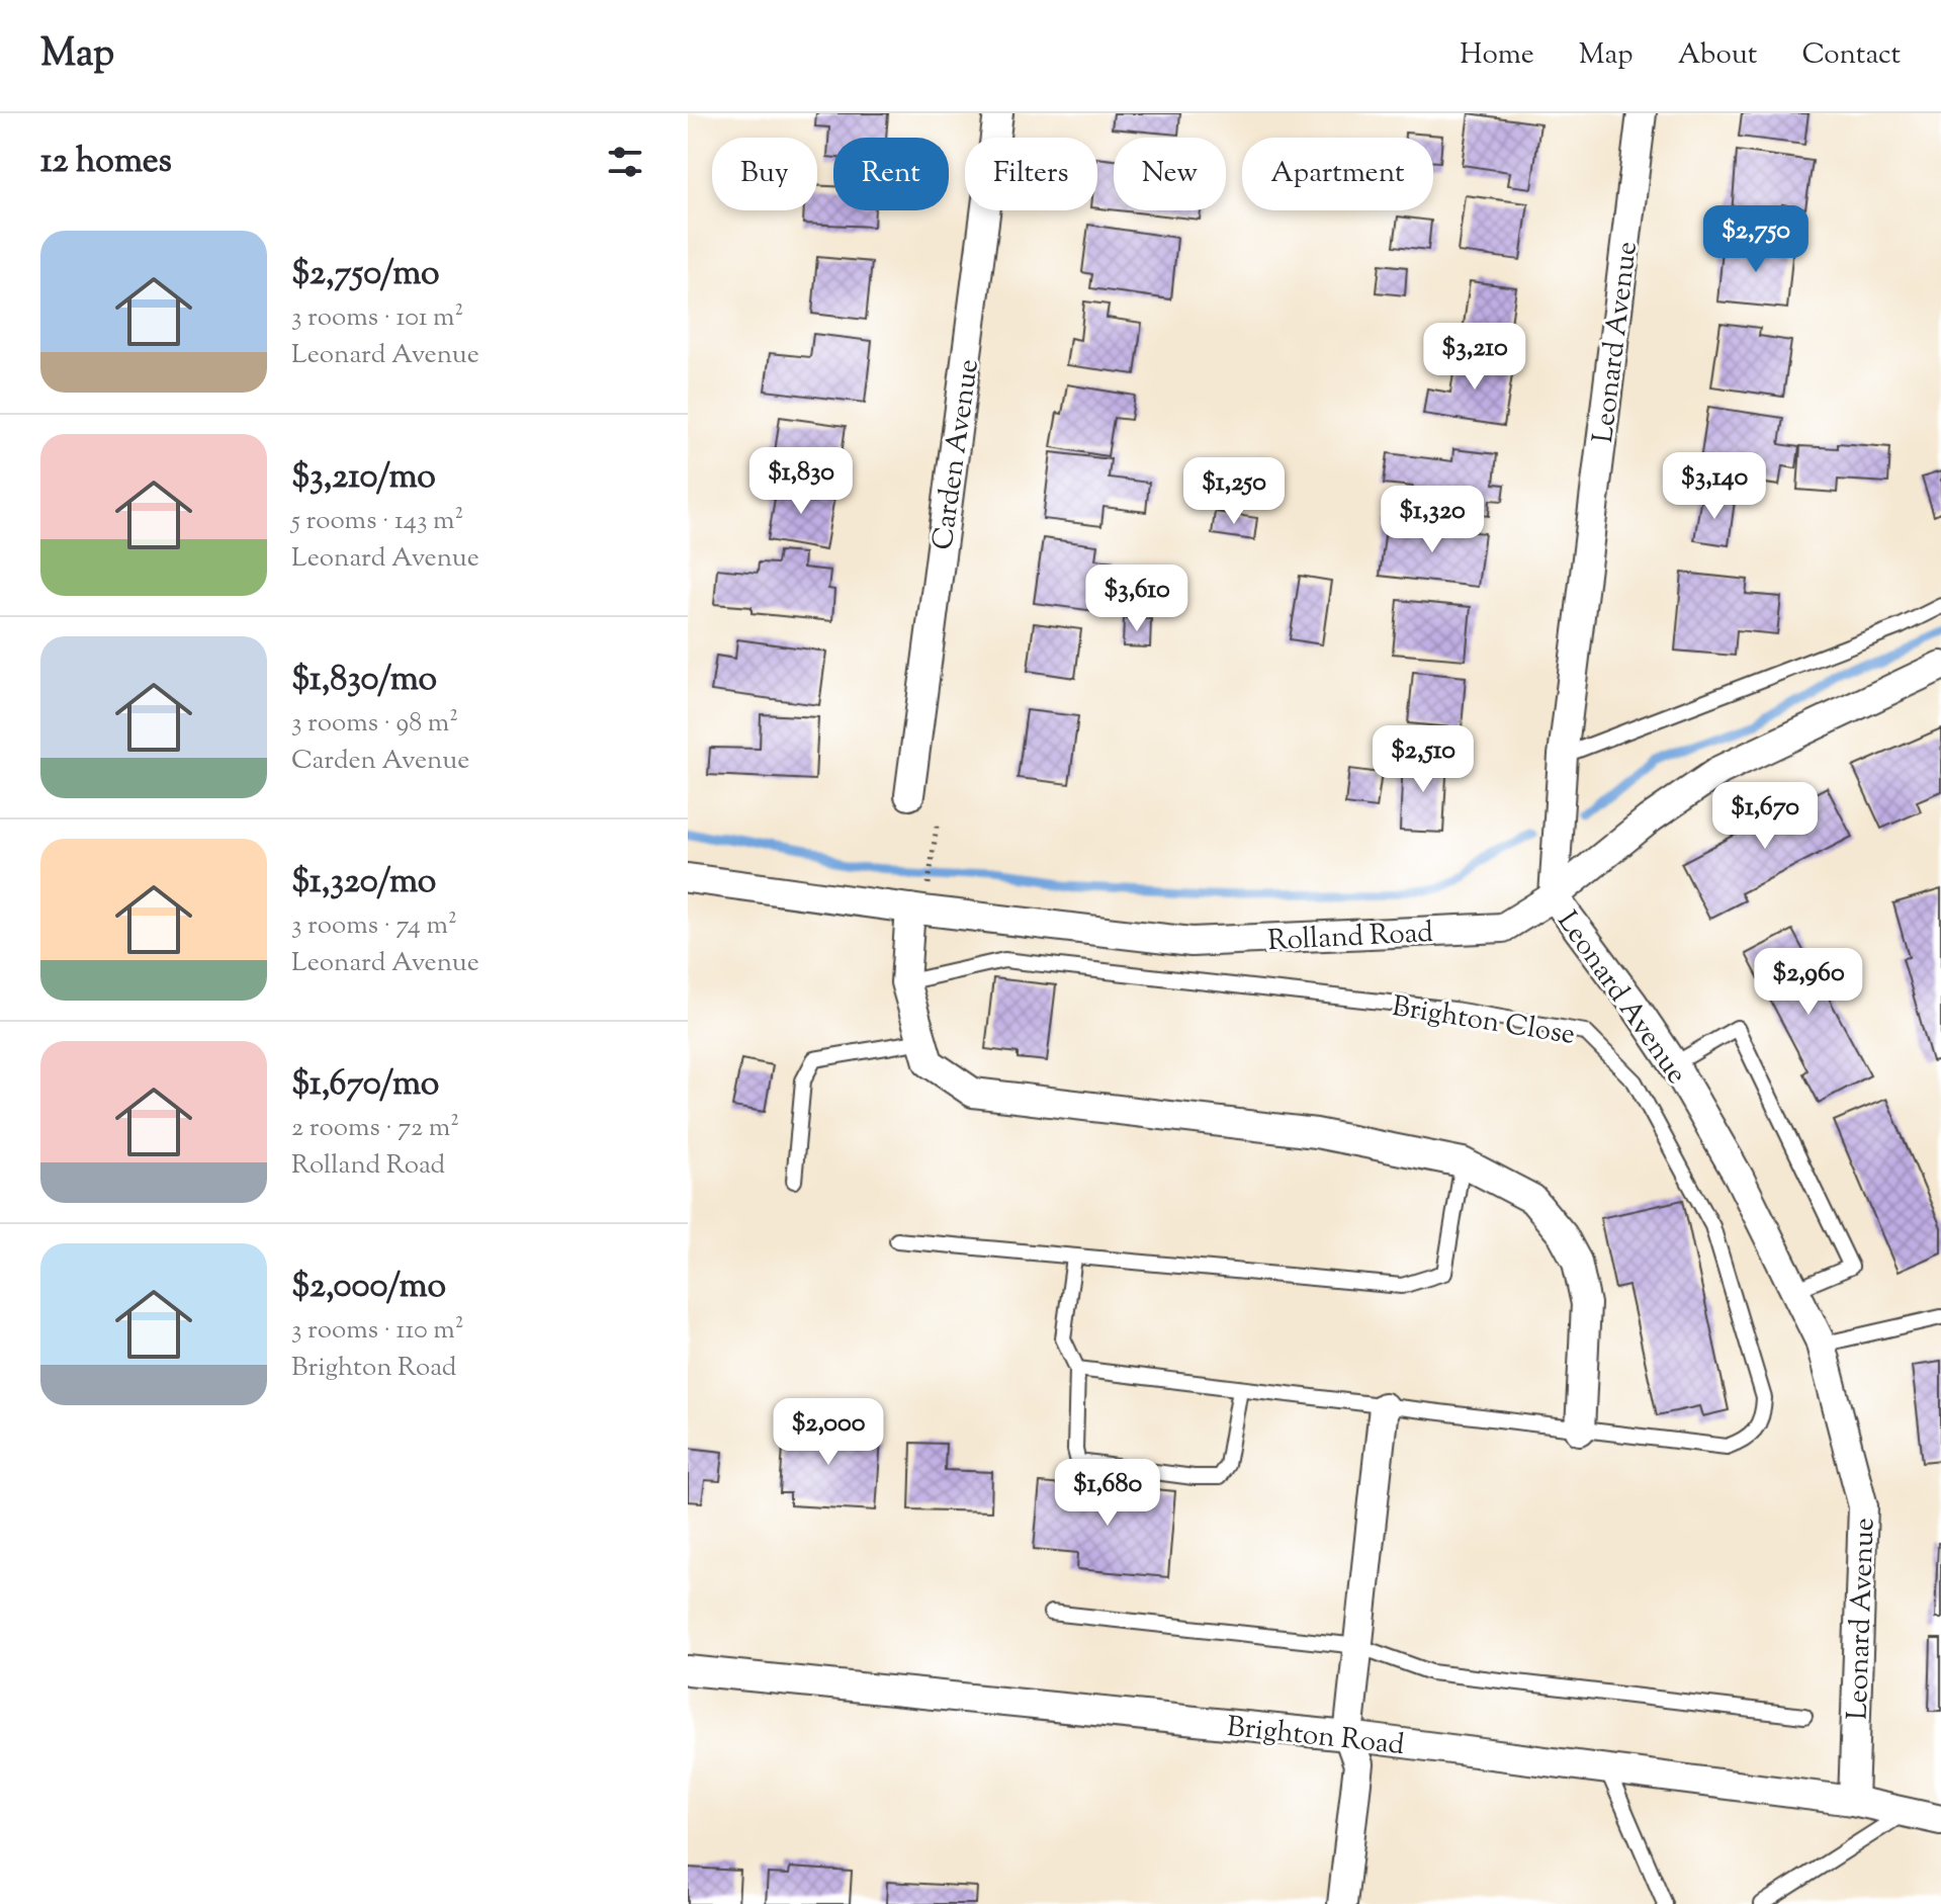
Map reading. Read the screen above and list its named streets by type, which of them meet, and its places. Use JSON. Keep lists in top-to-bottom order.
{
  "streets": {
    "street": [
      "Leonard Avenue",
      "Carden Avenue",
      "Rolland Road",
      "Brighton Road"
    ],
    "lane": ["Brighton Close"]
  },
  "crossings": [
    ["Leonard Avenue", "Rolland Road"],
    ["Leonard Avenue", "Brighton Road"]
  ],
  "page": {
    "header": "Map",
    "nav": [
      "Home",
      "Map",
      "About",
      "Contact"
    ],
    "heading": "12 homes",
    "chip": [
      "Buy",
      "Rent",
      "Filters",
      "New",
      "Apartment"
    ],
    "price": [
      "$2,750",
      "$3,210",
      "$1,830",
      "$3,140",
      "$1,250",
      "$1,320",
      "$3,610",
      "$2,510",
      "$1,670",
      "$2,960",
      "$2,000",
      "$1,680"
    ],
    "list": [
      {
        "name": "$2,750/mo",
        "note": "3 rooms · 101 m² · Leonard Avenue"
      },
      {
        "name": "$3,210/mo",
        "note": "5 rooms · 143 m² · Leonard Avenue"
      },
      {
        "name": "$1,830/mo",
        "note": "3 rooms · 98 m² · Carden Avenue"
      },
      {
        "name": "$1,320/mo",
        "note": "3 rooms · 74 m² · Leonard Avenue"
      },
      {
        "name": "$1,670/mo",
        "note": "2 rooms · 72 m² · Rolland Road"
      },
      {
        "name": "$2,000/mo",
        "note": "3 rooms · 110 m² · Brighton Road"
      }
    ]
  }
}
